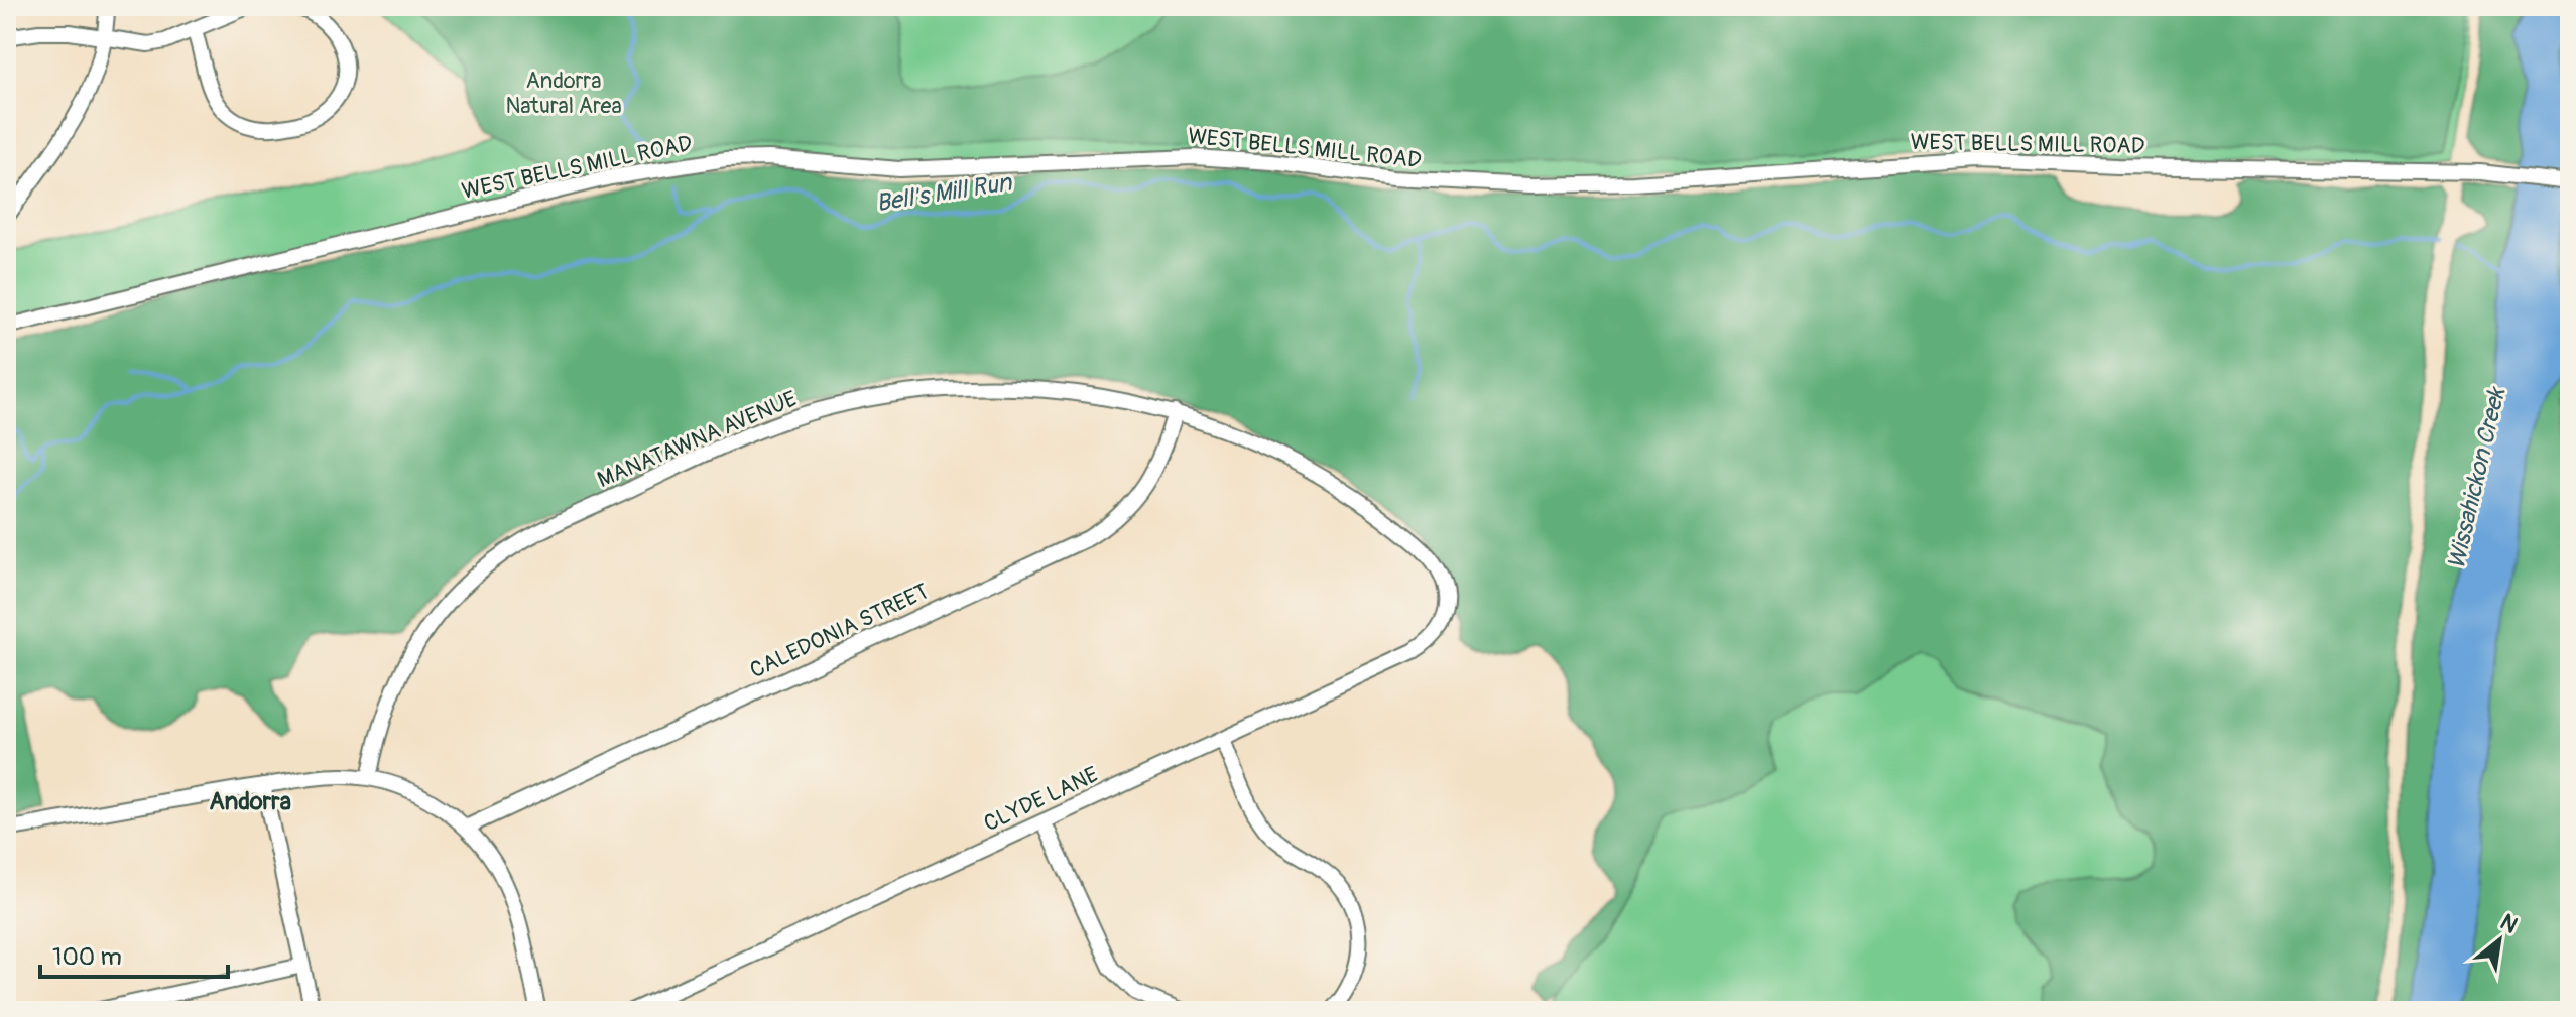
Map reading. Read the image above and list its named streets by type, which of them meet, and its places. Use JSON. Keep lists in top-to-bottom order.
{
  "streets": {
    "street": [
      "WEST BELLS MILL ROAD",
      "MANATAWNA AVENUE",
      "CALEDONIA STREET",
      "CLYDE LANE"
    ]
  },
  "crossings": [
    ["MANATAWNA AVENUE", "CALEDONIA STREET"],
    ["MANATAWNA AVENUE", "CLYDE LANE"]
  ],
  "districts": ["Andorra"],
  "water": ["Bell's Mill Run", "Wissahickon Creek"],
  "parks": ["Andorra Natural Area"],
  "scale_bar": "100 m",
  "north": "top right"
}
